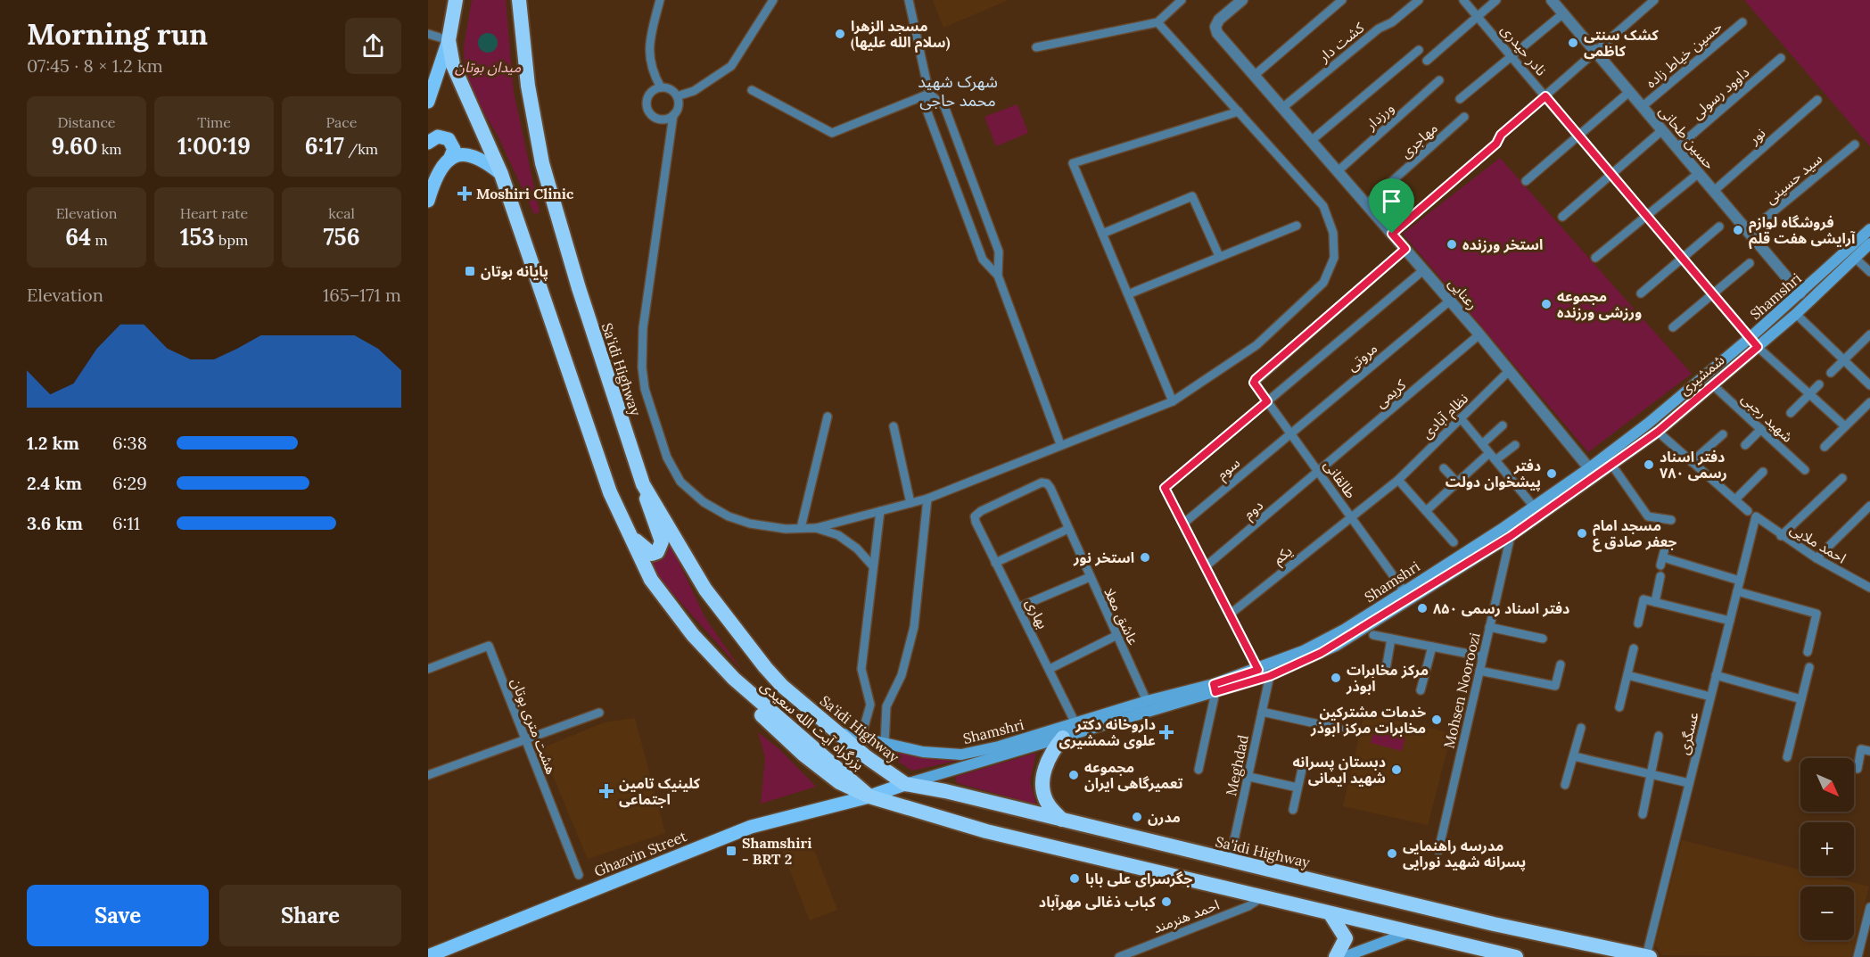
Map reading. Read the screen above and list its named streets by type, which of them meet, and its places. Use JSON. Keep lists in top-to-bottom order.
{
  "streets": {
    "highway": ["Sa'idi Highway", "بزرگراه آیت الله سعیدی"],
    "main road": ["Shamshri", "شمشیری", "Ghazvin Street"],
    "street": [
      "کشت دار",
      "نادر حیدری",
      "حسین خیاط زاده",
      "داوود رسولی",
      "ورزدار",
      "نور",
      "حسین طحانی",
      "مهاجری",
      "سید حسینی",
      "رعنایی",
      "مروتی",
      "کریمی",
      "نظام آبادی",
      "شهید رجبی",
      "سوم",
      "طالقانی",
      "دوم",
      "احمد ملایی",
      "یکم",
      "بهاری",
      "عاشق معلا",
      "Mohsen Nooroozi",
      "هشت متری بوتان",
      "عسگری",
      "Meghdad",
      "احمد هنرمند"
    ]
  },
  "crossings": [
    ["کشت دار", "رعنایی"],
    ["نادر حیدری", "Shamshri"],
    ["نادر حیدری", "شمشیری"],
    ["حسین خیاط زاده", "حسین طحانی"],
    ["داوود رسولی", "حسین طحانی"],
    ["ورزدار", "رعنایی"],
    ["نور", "حسین طحانی"],
    ["حسین طحانی", "سید حسینی"],
    ["حسین طحانی", "شمشیری"],
    ["مهاجری", "رعنایی"],
    ["رعنایی", "Shamshri"],
    ["رعنایی", "مروتی"],
    ["رعنایی", "شمشیری"],
    ["رعنایی", "کریمی"],
    ["رعنایی", "نظام آبادی"],
    ["رعنایی", "طالقانی"],
    ["Shamshri", "Sa'idi Highway"],
    ["Shamshri", "شمشیری"],
    ["Shamshri", "طالقانی"],
    ["Shamshri", "بهاری"],
    ["Shamshri", "عاشق معلا"],
    ["Shamshri", "Mohsen Nooroozi"],
    ["Shamshri", "Meghdad"],
    ["Shamshri", "Ghazvin Street"],
    ["مروتی", "سوم"],
    ["مروتی", "طالقانی"],
    ["Sa'idi Highway", "عسگری"],
    ["Sa'idi Highway", "Meghdad"],
    ["Sa'idi Highway", "Ghazvin Street"],
    ["شمشیری", "شهید رجبی"],
    ["کریمی", "طالقانی"],
    ["کریمی", "دوم"],
    ["نظام آبادی", "طالقانی"],
    ["نظام آبادی", "یکم"],
    ["سوم", "طالقانی"],
    ["طالقانی", "دوم"],
    ["طالقانی", "یکم"],
    ["احمد ملایی", "عسگری"],
    ["بهاری", "عاشق معلا"],
    ["بزرگراه آیت الله سعیدی", "Ghazvin Street"]
  ],
  "districts": ["شهرک شهید محمد حاجی"],
  "parks": ["میدان بوتان"],
  "places": {
    "other": [
      "مسجد الزهرا (سلام الله علیها)",
      "کشک سنتی کاظمی",
      "فروشگاه لوازم آرایشی هفت قلم",
      "استخر ورزنده",
      "مجموعه ورزشی ورزنده",
      "دفتر اسناد رسمی ۷۸۰",
      "دفتر پیشخوان دولت",
      "مسجد امام جعفر صادق ع",
      "استخر نور",
      "دفتر اسناد رسمی ۸۵۰",
      "مرکز مخابرات ابوذر",
      "خدمات مشترکین مخابرات مرکز ابوذر",
      "دبستان پسرانه شهید ایمانی",
      "مجموعه تعمیرگاهی ایران",
      "مدرن",
      "مدرسه راهنمایی پسرانه شهید نورایی",
      "جگرسرای علی بابا",
      "کباب ذغالی مهرآباد"
    ],
    "health": ["Moshiri Clinic", "داروخانه دکتر علوی شمشیری", "کلینیک تامین اجتماعی"],
    "transit": ["پایانه بوتان", "Shamshiri - BRT 2"]
  },
  "north": "bottom right",
  "page": {
    "heading": ["Morning run", "07:45 · 8 × 1.2 km"],
    "stats": [
      ["Distance", "9.60 km"],
      ["Time", "1:00:19"],
      ["Pace", "6:17 /km"],
      ["Elevation", "64 m"],
      ["Heart rate", "153 bpm"],
      ["kcal", "756"]
    ],
    "chart": ["Elevation", "165–171 m"],
    "list": [
      {
        "name": "1.2 km",
        "note": "6:38"
      },
      {
        "name": "2.4 km",
        "note": "6:29"
      },
      {
        "name": "3.6 km",
        "note": "6:11"
      }
    ],
    "map_buttons": ["+", "−"],
    "buttons": ["Save", "Share"]
  }
}
